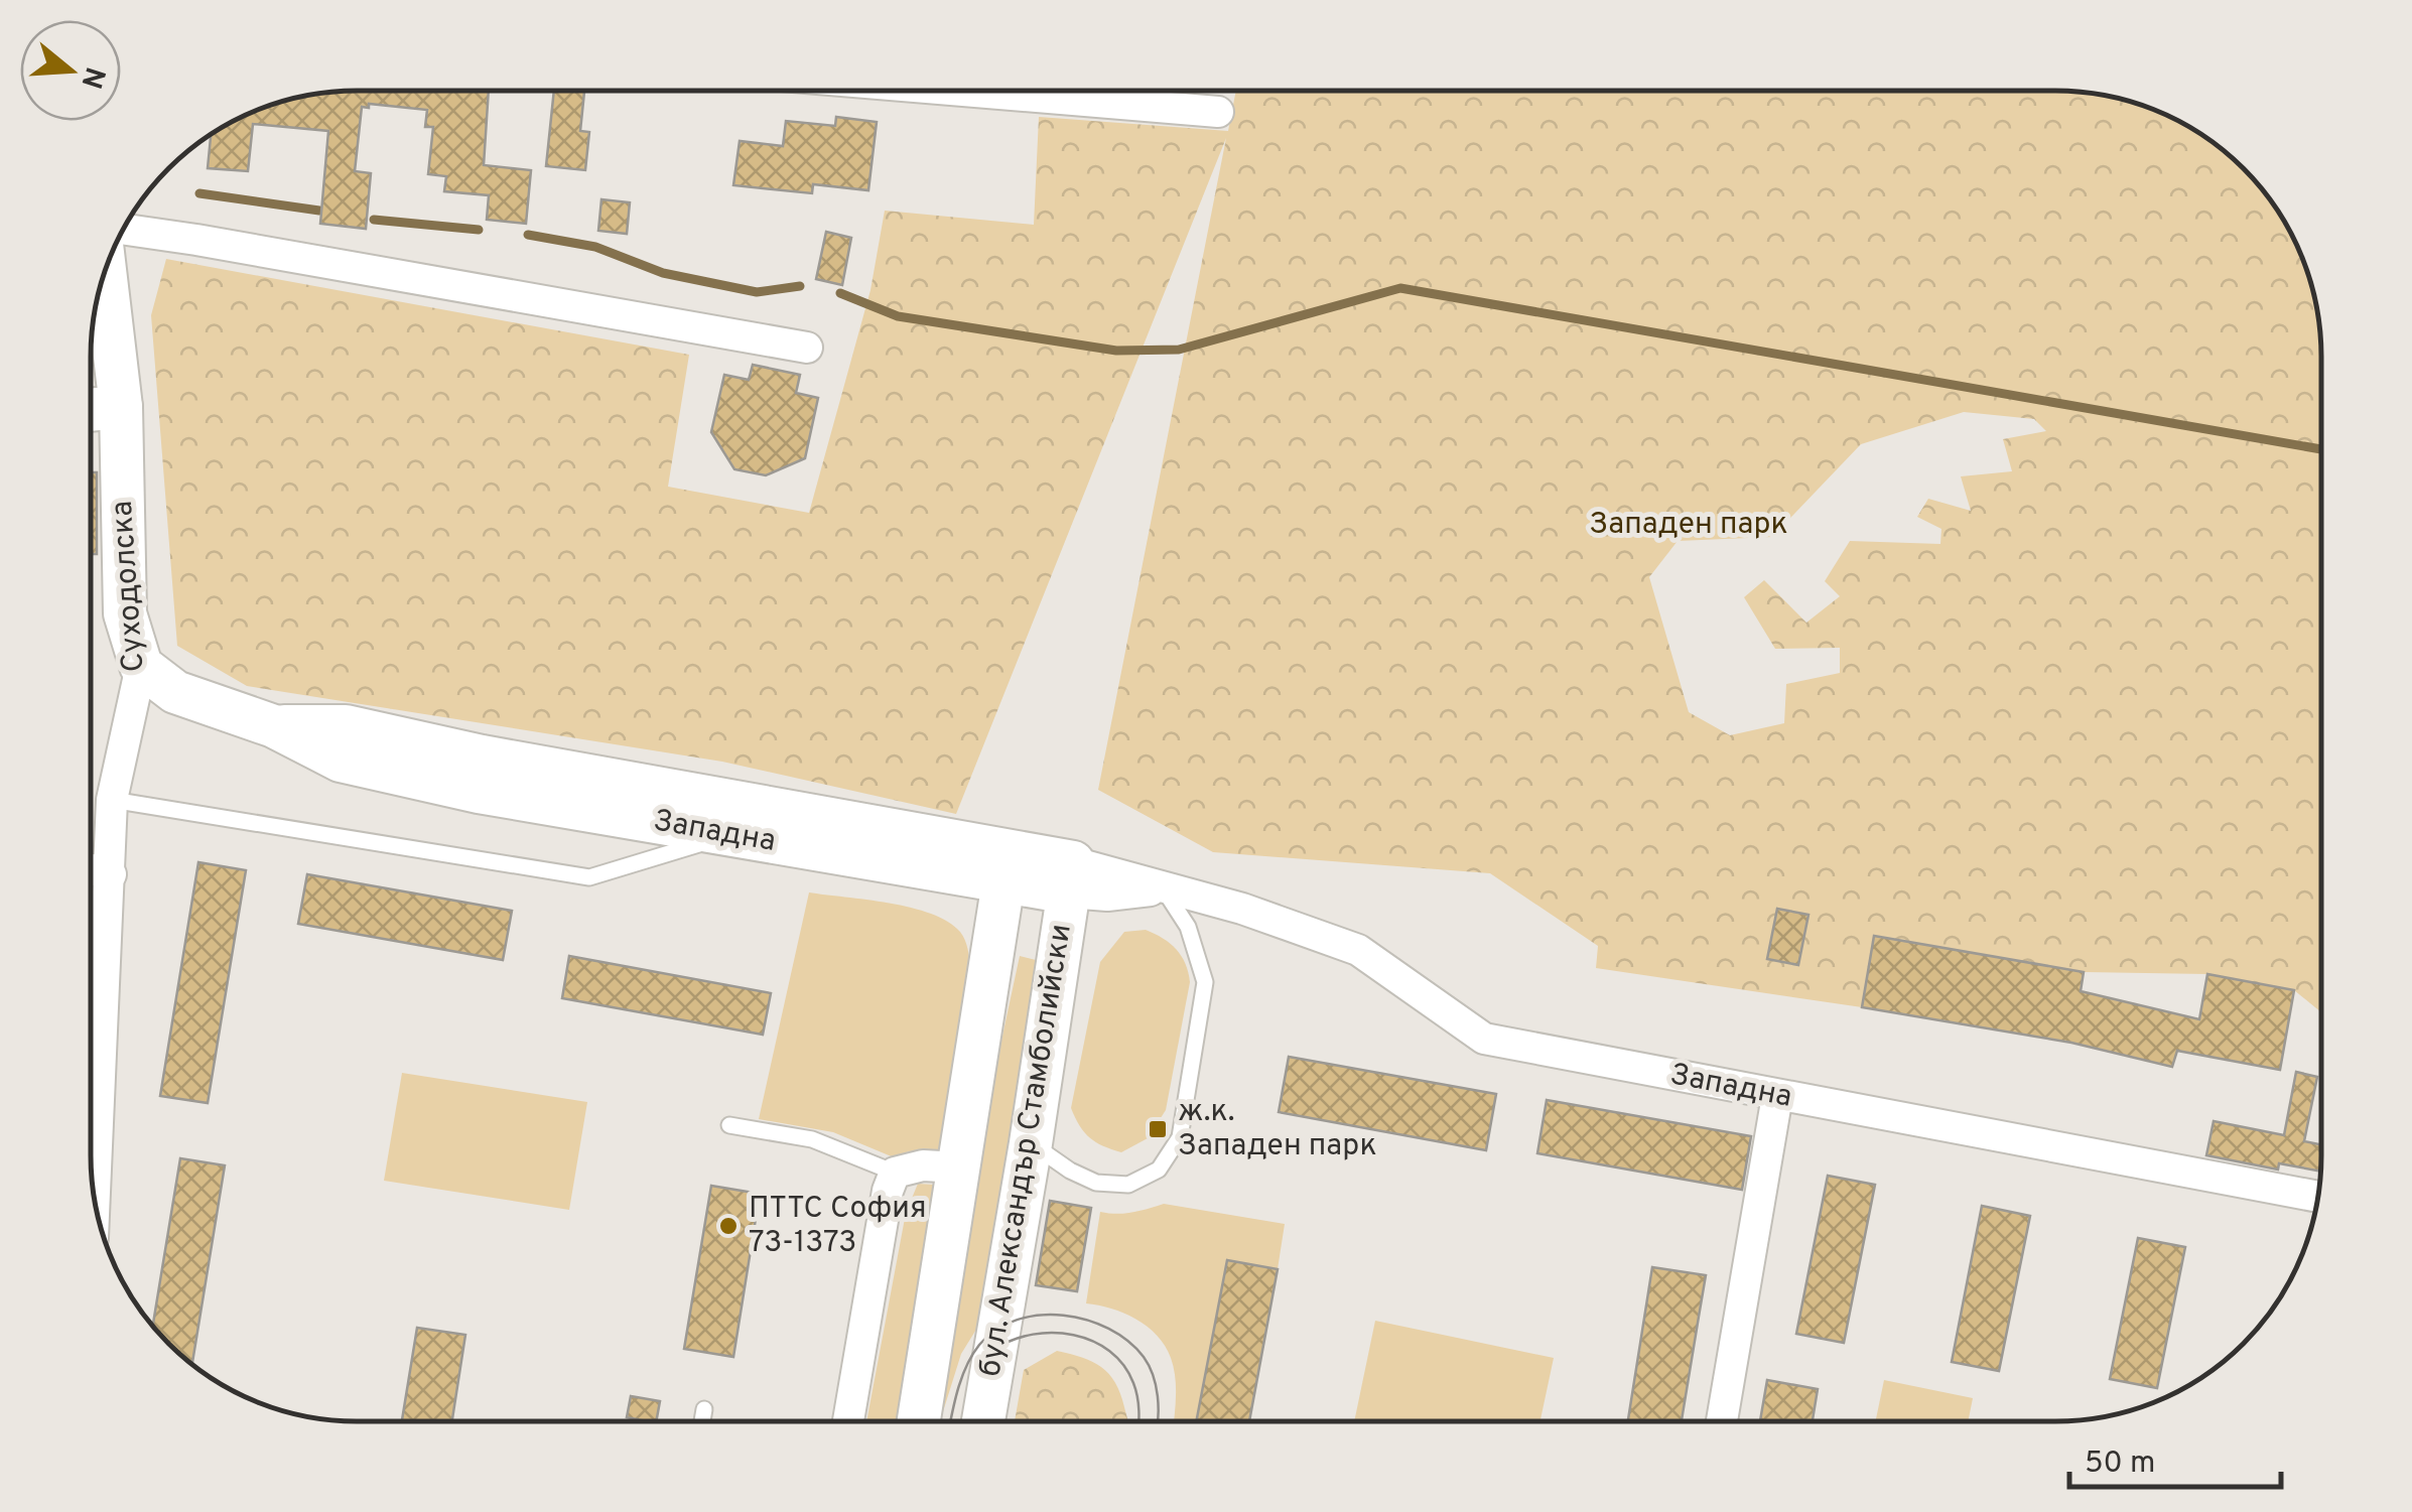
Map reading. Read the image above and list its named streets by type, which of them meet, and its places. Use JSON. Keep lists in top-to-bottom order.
{
  "streets": {
    "street": ["Суходолска", "Западна", "бул. Александър Стамболийски"]
  },
  "crossings": [
    ["Суходолска", "Западна"],
    ["Западна", "бул. Александър Стамболийски"]
  ],
  "parks": ["Западен парк"],
  "places": {
    "transit": ["ж.к. Западен парк"],
    "other": ["ПТТС София 73-1373"]
  },
  "scale_bar": "50 m",
  "north": "right"
}
